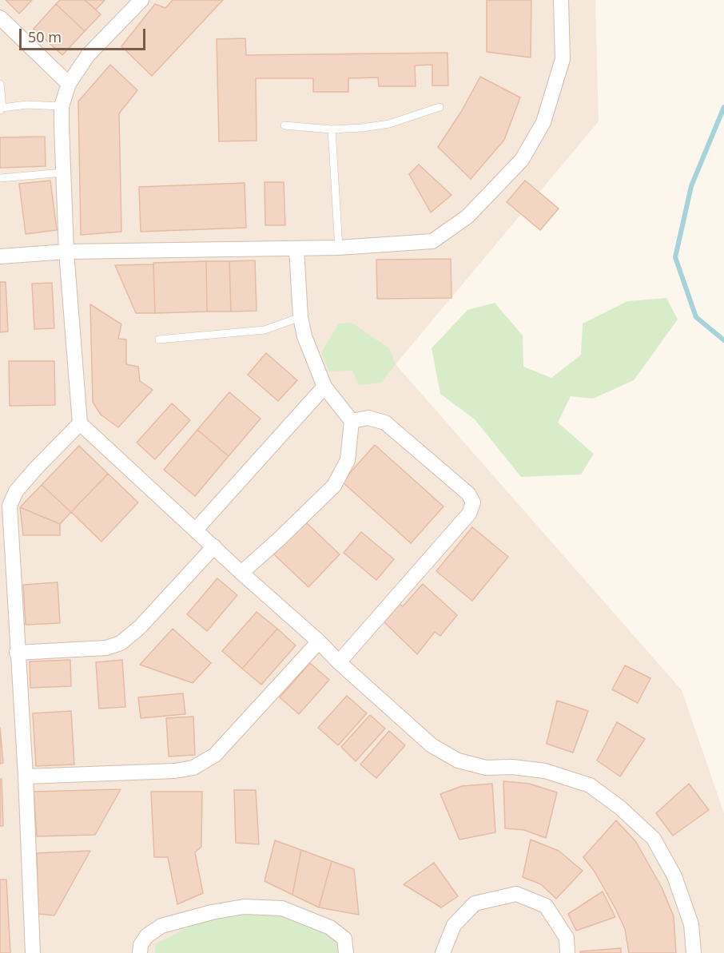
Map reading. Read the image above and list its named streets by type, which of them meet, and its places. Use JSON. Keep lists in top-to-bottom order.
{
  "scale_bar": "50 m"
}
